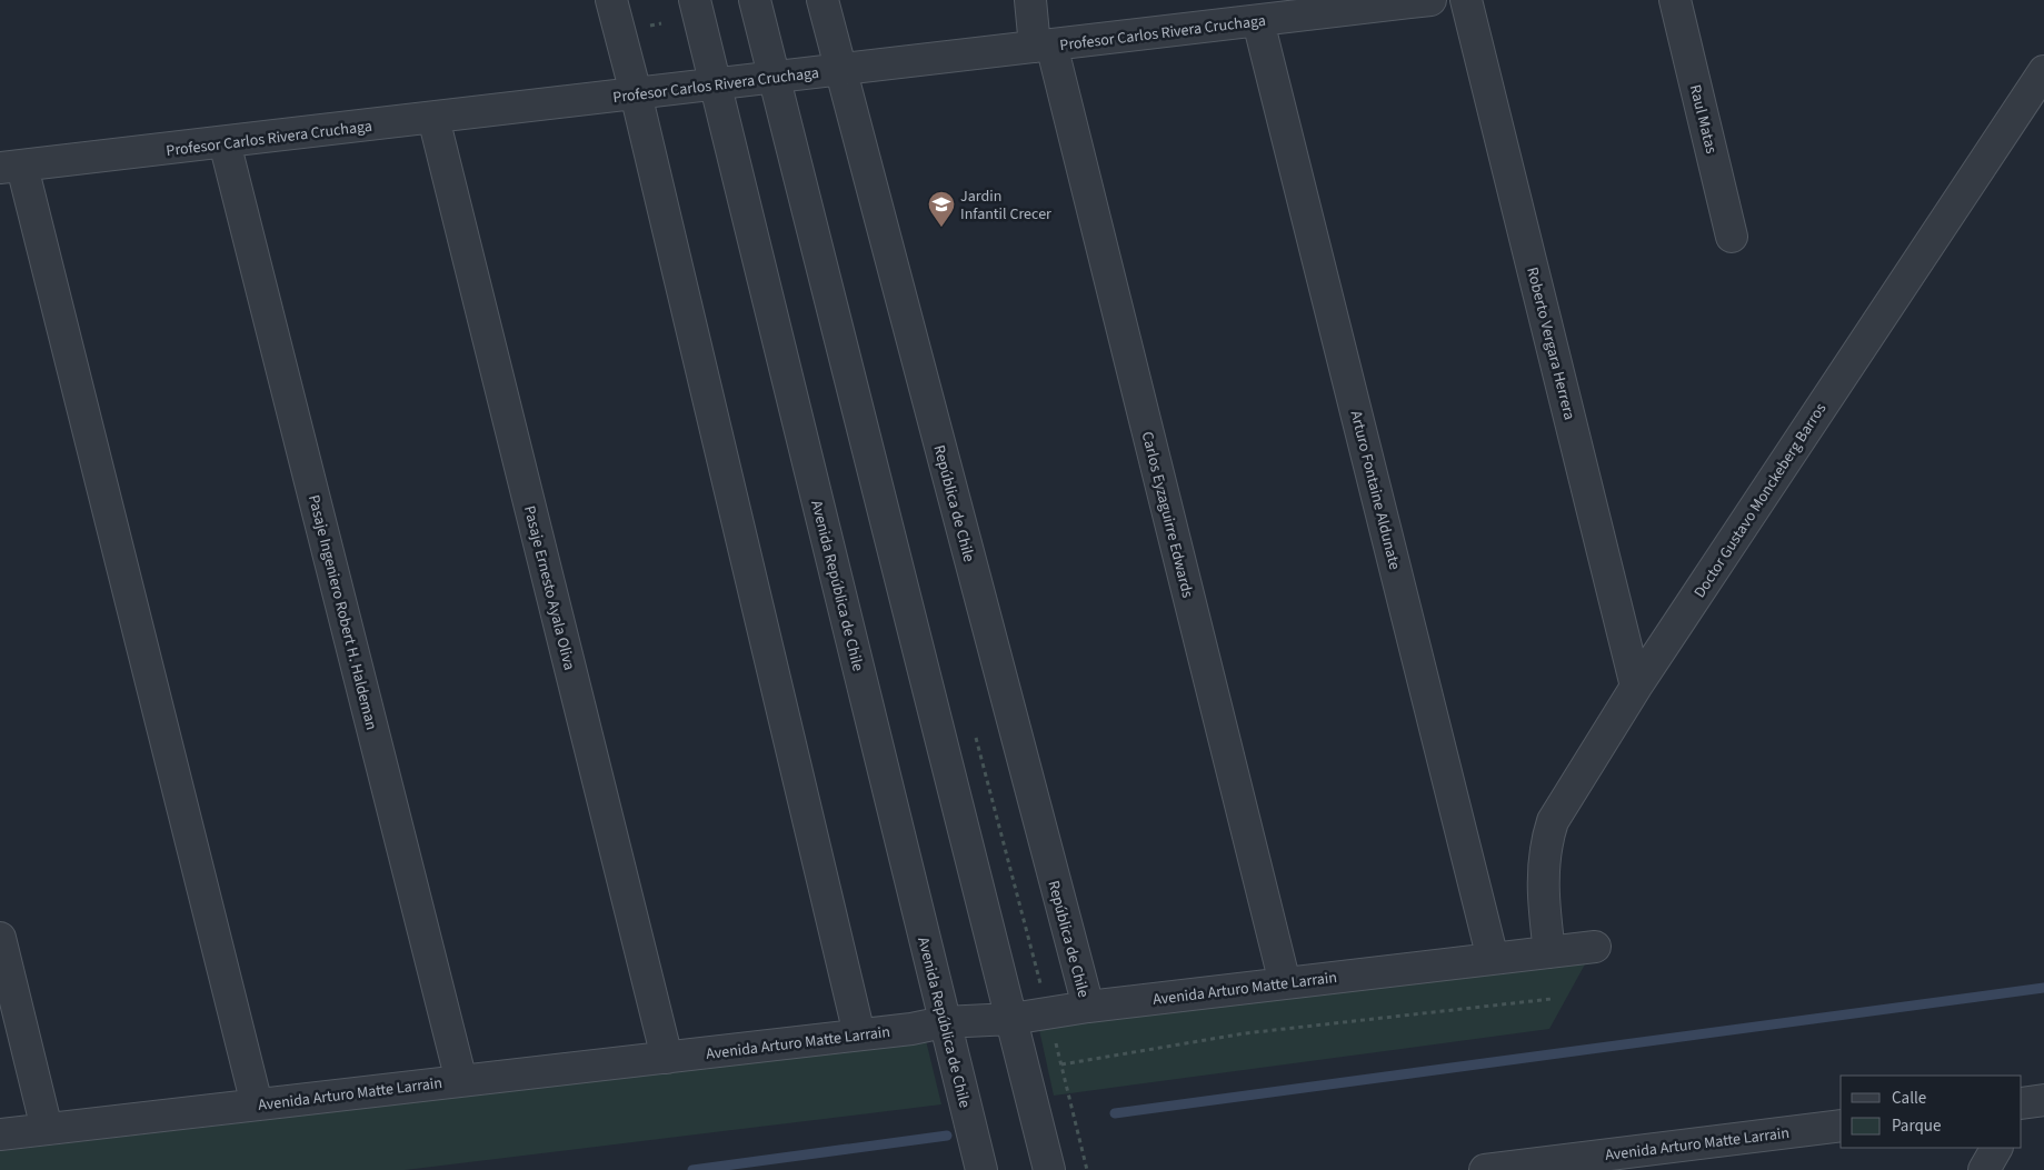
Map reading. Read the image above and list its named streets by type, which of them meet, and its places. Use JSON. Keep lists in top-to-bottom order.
{
  "streets": {
    "street": [
      "Profesor Carlos Rivera Cruchaga",
      "Raul Matas",
      "Roberto Vergara Herrera",
      "Arturo Fontaine Aldunate",
      "Doctor Gustavo Monckeberg Barros",
      "República de Chile",
      "Carlos Eyzaguirre Edwards",
      "Avenida República de Chile",
      "Pasaje Ernesto Ayala Oliva",
      "Pasaje Ingeniero Robert H. Haldeman",
      "Avenida Arturo Matte Larrain"
    ]
  },
  "crossings": [
    ["Profesor Carlos Rivera Cruchaga", "Arturo Fontaine Aldunate"],
    ["Profesor Carlos Rivera Cruchaga", "República de Chile"],
    ["Profesor Carlos Rivera Cruchaga", "Carlos Eyzaguirre Edwards"],
    ["Profesor Carlos Rivera Cruchaga", "Avenida República de Chile"],
    ["Profesor Carlos Rivera Cruchaga", "Pasaje Ernesto Ayala Oliva"],
    ["Profesor Carlos Rivera Cruchaga", "Pasaje Ingeniero Robert H. Haldeman"],
    ["Roberto Vergara Herrera", "Doctor Gustavo Monckeberg Barros"],
    ["Arturo Fontaine Aldunate", "Avenida Arturo Matte Larrain"],
    ["Doctor Gustavo Monckeberg Barros", "Avenida Arturo Matte Larrain"],
    ["República de Chile", "Avenida Arturo Matte Larrain"],
    ["Carlos Eyzaguirre Edwards", "Avenida Arturo Matte Larrain"],
    ["Avenida República de Chile", "Avenida Arturo Matte Larrain"],
    ["Pasaje Ernesto Ayala Oliva", "Avenida Arturo Matte Larrain"],
    ["Pasaje Ingeniero Robert H. Haldeman", "Avenida Arturo Matte Larrain"]
  ],
  "places": {
    "school or university": ["Jardin Infantil Crecer"]
  },
  "legend": ["Calle", "Parque"]
}
